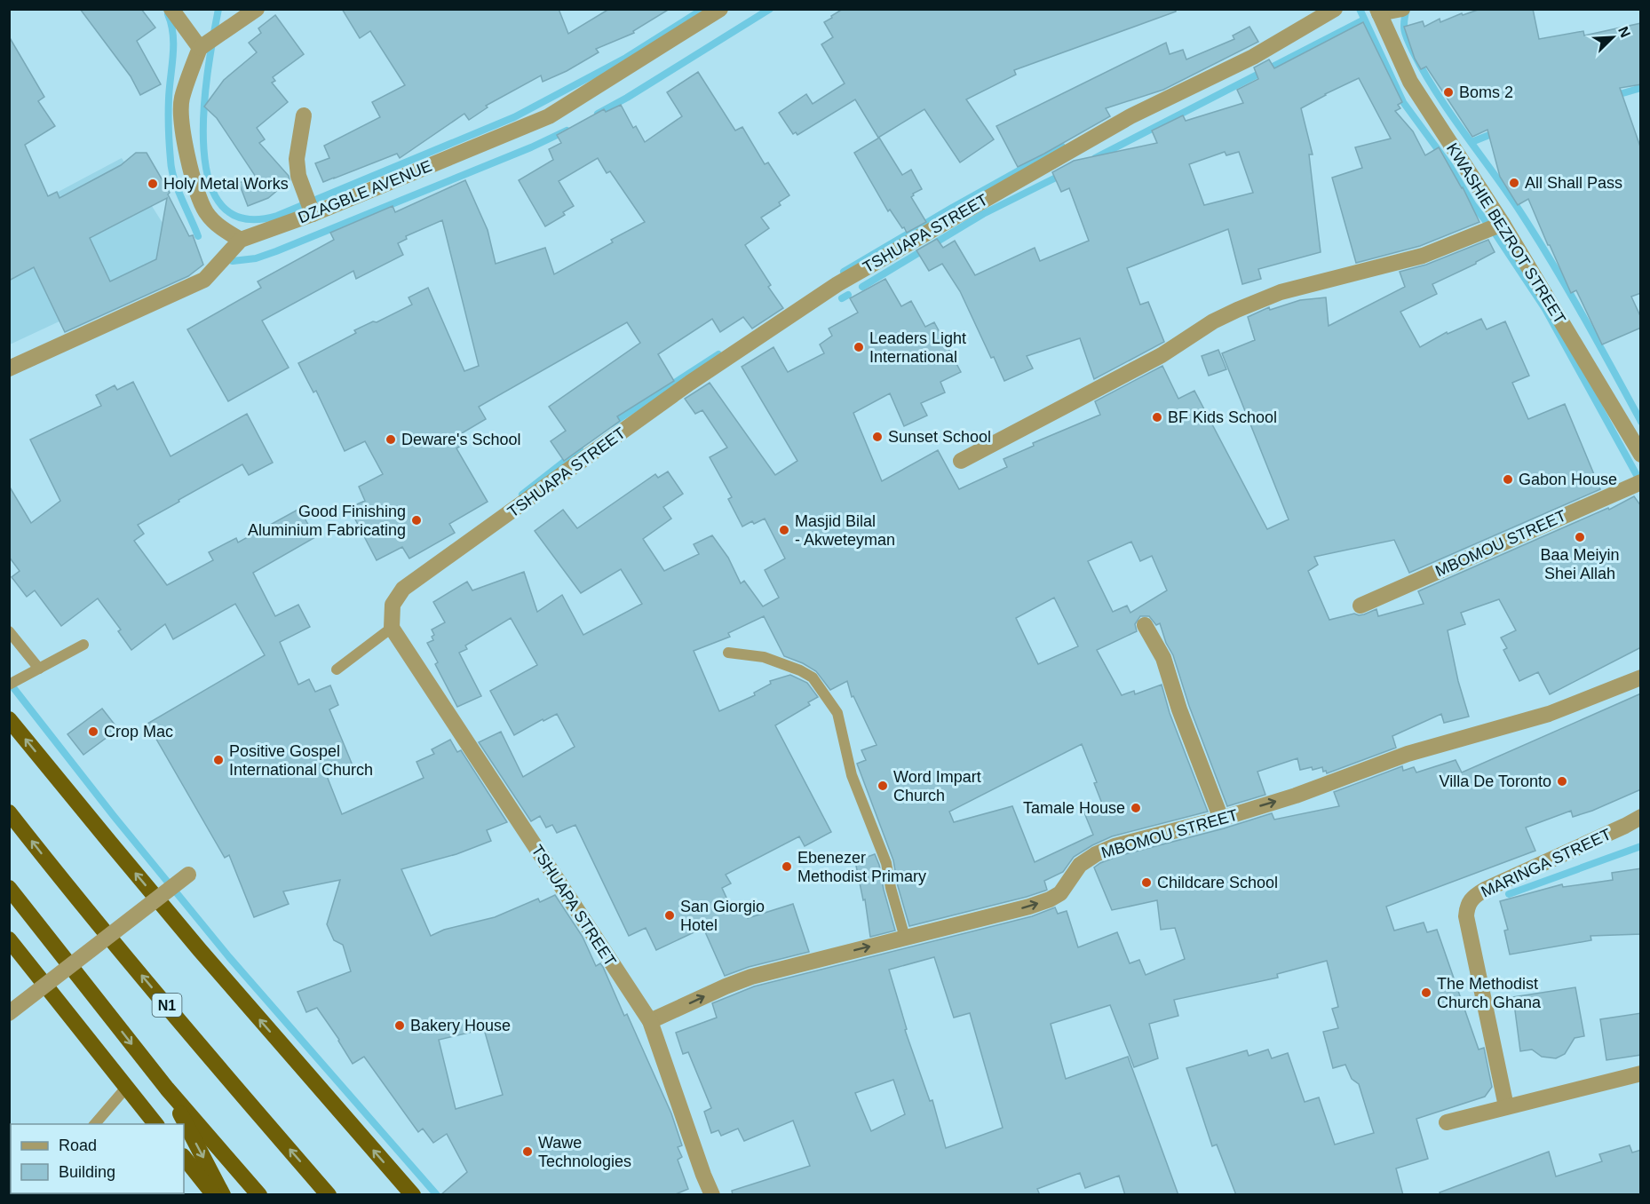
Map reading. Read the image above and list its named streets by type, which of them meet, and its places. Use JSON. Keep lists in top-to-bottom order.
{
  "streets": {
    "highway": ["N1"],
    "street": [
      "DZAGBLE AVENUE",
      "TSHUAPA STREET",
      "KWASHIE BEZROT STREET",
      "MBOMOU STREET",
      "MARINGA STREET"
    ]
  },
  "crossings": [
    ["TSHUAPA STREET", "MBOMOU STREET"]
  ],
  "one_way": ["MBOMOU STREET"],
  "places": [
    "Boms 2",
    "All Shall Pass",
    "Holy Metal Works",
    "Leaders Light International",
    "BF Kids School",
    "Sunset School",
    "Deware's School",
    "Gabon House",
    "Good Finishing Aluminium Fabricating",
    "Masjid Bilal - Akweteyman",
    "Baa Meiyin Shei Allah",
    "Crop Mac",
    "Positive Gospel International Church",
    "Villa De Toronto",
    "Word Impart Church",
    "Tamale House",
    "Ebenezer Methodist Primary",
    "Childcare School",
    "San Giorgio Hotel",
    "The Methodist Church Ghana",
    "Bakery House",
    "Wawe Technologies"
  ],
  "legend": ["Road", "Building"],
  "north": "top right"
}
